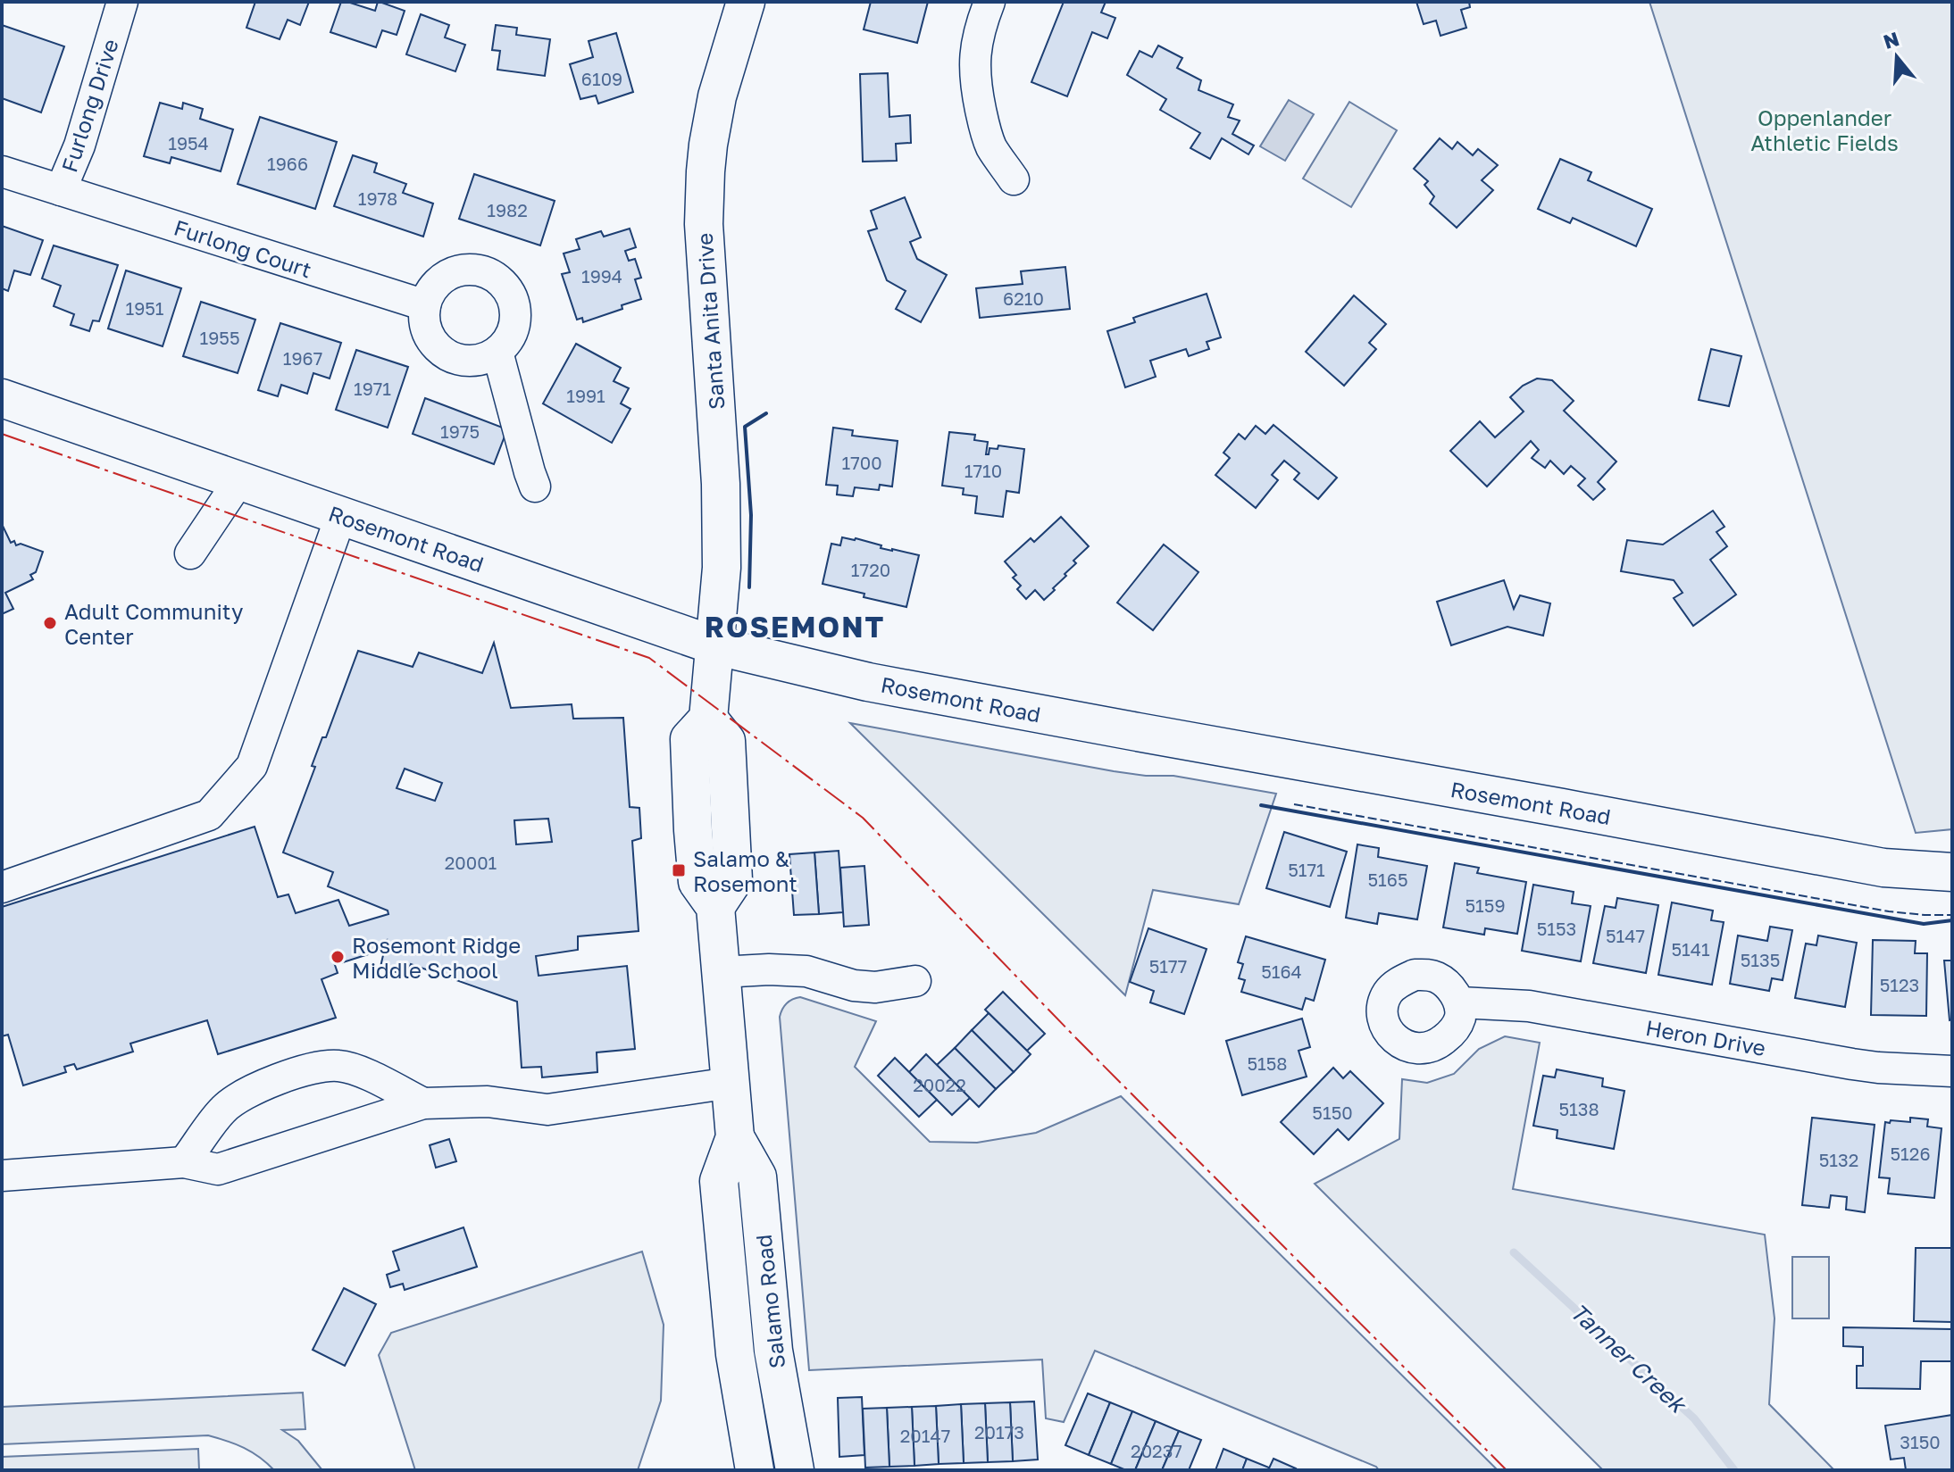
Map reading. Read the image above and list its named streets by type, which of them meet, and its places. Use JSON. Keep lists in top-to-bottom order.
{
  "streets": {
    "main road": ["Santa Anita Drive", "Rosemont Road", "Salamo Road"],
    "street": ["Furlong Drive", "Furlong Court", "Heron Drive"]
  },
  "crossings": [
    ["Furlong Drive", "Furlong Court"],
    ["Santa Anita Drive", "Rosemont Road"],
    ["Santa Anita Drive", "Salamo Road"],
    ["Rosemont Road", "Salamo Road"]
  ],
  "districts": ["ROSEMONT"],
  "water": ["Tanner Creek"],
  "parks": ["Oppenlander Athletic Fields"],
  "places": {
    "other": ["Adult Community Center", "Rosemont Ridge Middle School"],
    "transit": ["Salamo & Rosemont"]
  },
  "house_numbers": [
    "6109",
    "1954",
    "1966",
    "1978",
    "1982",
    "1994",
    "6210",
    "1951",
    "1955",
    "1967",
    "1971",
    "1991",
    "1975",
    "1700",
    "1710",
    "1720",
    "20001",
    "5171",
    "5165",
    "5159",
    "5153",
    "5147",
    "5141",
    "5135",
    "5177",
    "5164",
    "5123",
    "5158",
    "20022",
    "5138",
    "5150",
    "5126",
    "5132",
    "20173",
    "20147",
    "3150",
    "20237"
  ],
  "north": "top"
}
